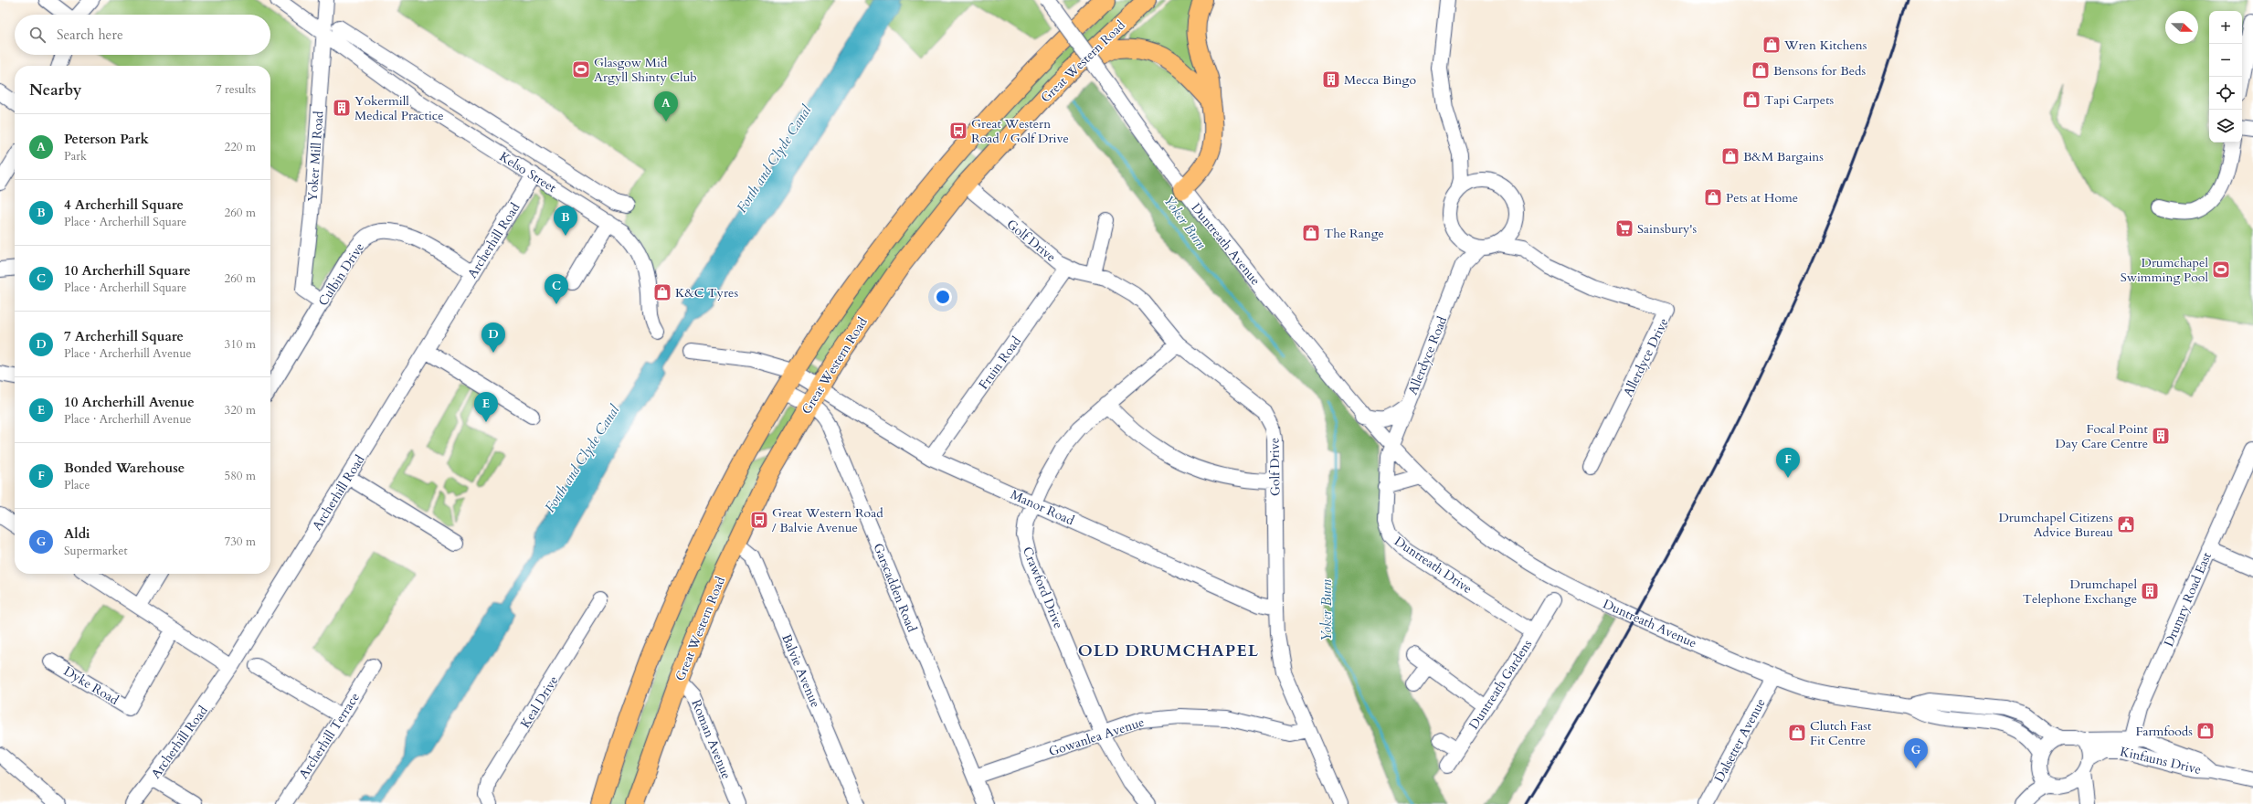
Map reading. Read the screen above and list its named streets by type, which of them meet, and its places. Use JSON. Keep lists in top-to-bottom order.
{
  "streets": {
    "main road": ["Great Western Road"],
    "street": [
      "Yoker Mill Road",
      "Kelso Street",
      "Archerhill Road",
      "Golf Drive",
      "Duntreath Avenue",
      "Culbin Drive",
      "Allerdyce Road",
      "Allerdyce Drive",
      "Fruin Road",
      "Manor Road",
      "Duntreath Drive",
      "Garscadden Road",
      "Crawford Drive",
      "Drumry Road East",
      "Balvie Avenue",
      "Duntreath Gardens",
      "Dyke Road",
      "Keal Drive",
      "Archerhill Terrace",
      "Gowanlea Avenue",
      "Roman Avenue",
      "Dalsetter Avenue",
      "Kinfauns Drive"
    ]
  },
  "crossings": [
    ["Great Western Road", "Golf Drive"],
    ["Great Western Road", "Manor Road"],
    ["Great Western Road", "Garscadden Road"],
    ["Great Western Road", "Balvie Avenue"],
    ["Great Western Road", "Roman Avenue"],
    ["Yoker Mill Road", "Kelso Street"],
    ["Yoker Mill Road", "Culbin Drive"],
    ["Kelso Street", "Archerhill Road"],
    ["Archerhill Road", "Culbin Drive"],
    ["Golf Drive", "Fruin Road"],
    ["Golf Drive", "Manor Road"],
    ["Golf Drive", "Crawford Drive"],
    ["Golf Drive", "Gowanlea Avenue"],
    ["Duntreath Avenue", "Allerdyce Road"],
    ["Duntreath Avenue", "Duntreath Drive"],
    ["Duntreath Avenue", "Dalsetter Avenue"],
    ["Duntreath Avenue", "Kinfauns Drive"],
    ["Allerdyce Road", "Allerdyce Drive"],
    ["Allerdyce Road", "Duntreath Drive"],
    ["Fruin Road", "Manor Road"],
    ["Manor Road", "Crawford Drive"],
    ["Duntreath Drive", "Duntreath Gardens"],
    ["Garscadden Road", "Gowanlea Avenue"],
    ["Crawford Drive", "Gowanlea Avenue"],
    ["Drumry Road East", "Kinfauns Drive"]
  ],
  "districts": ["OLD DRUMCHAPEL"],
  "water": ["Forth and Clyde Canal", "Yoker Burn"],
  "places": {
    "shop": [
      "Wren Kitchens",
      "Bensons for Beds",
      "Tapi Carpets",
      "B&M Bargains",
      "Pets at Home",
      "The Range",
      "K&C Tyres",
      "Farmfoods",
      "Clutch Fast Fit Centre"
    ],
    "sports": ["Glasgow Mid Argyll Shinty Club", "Drumchapel Swimming Pool"],
    "building": [
      "Mecca Bingo",
      "Yokermill Medical Practice",
      "Focal Point Day Care Centre",
      "Drumchapel Telephone Exchange"
    ],
    "bus stop": ["Great Western Road / Golf Drive", "Great Western Road / Balvie Avenue"],
    "supermarket": ["Sainsbury's"],
    "public building": ["Drumchapel Citizens Advice Bureau"]
  },
  "north": "right",
  "page": {
    "map_buttons": ["+", "−"],
    "search": "Search here",
    "heading": ["Nearby", "7 results"],
    "pins": [
      "A",
      "B",
      "C",
      "D",
      "E",
      "F",
      "G"
    ],
    "list": [
      {
        "mark": "A",
        "name": "Peterson Park",
        "note": "Park",
        "value": "220 m"
      },
      {
        "mark": "B",
        "name": "4 Archerhill Square",
        "note": "Place · Archerhill Square",
        "value": "260 m"
      },
      {
        "mark": "C",
        "name": "10 Archerhill Square",
        "note": "Place · Archerhill Square",
        "value": "260 m"
      },
      {
        "mark": "D",
        "name": "7 Archerhill Square",
        "note": "Place · Archerhill Avenue",
        "value": "310 m"
      },
      {
        "mark": "E",
        "name": "10 Archerhill Avenue",
        "note": "Place · Archerhill Avenue",
        "value": "320 m"
      },
      {
        "mark": "F",
        "name": "Bonded Warehouse",
        "note": "Place",
        "value": "580 m"
      },
      {
        "mark": "G",
        "name": "Aldi",
        "note": "Supermarket",
        "value": "730 m"
      }
    ]
  }
}
